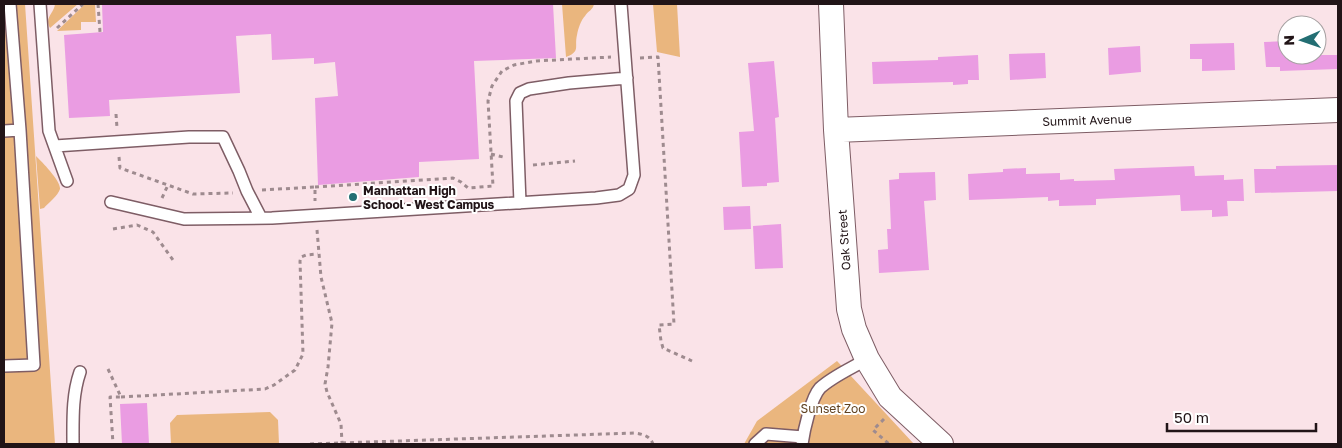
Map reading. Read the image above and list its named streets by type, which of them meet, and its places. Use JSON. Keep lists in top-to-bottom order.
{
  "streets": {
    "street": ["Summit Avenue", "Oak Street"]
  },
  "crossings": [
    ["Summit Avenue", "Oak Street"]
  ],
  "parks": ["Sunset Zoo"],
  "places": ["Manhattan High School - West Campus"],
  "scale_bar": "50 m",
  "north": "left"
}
